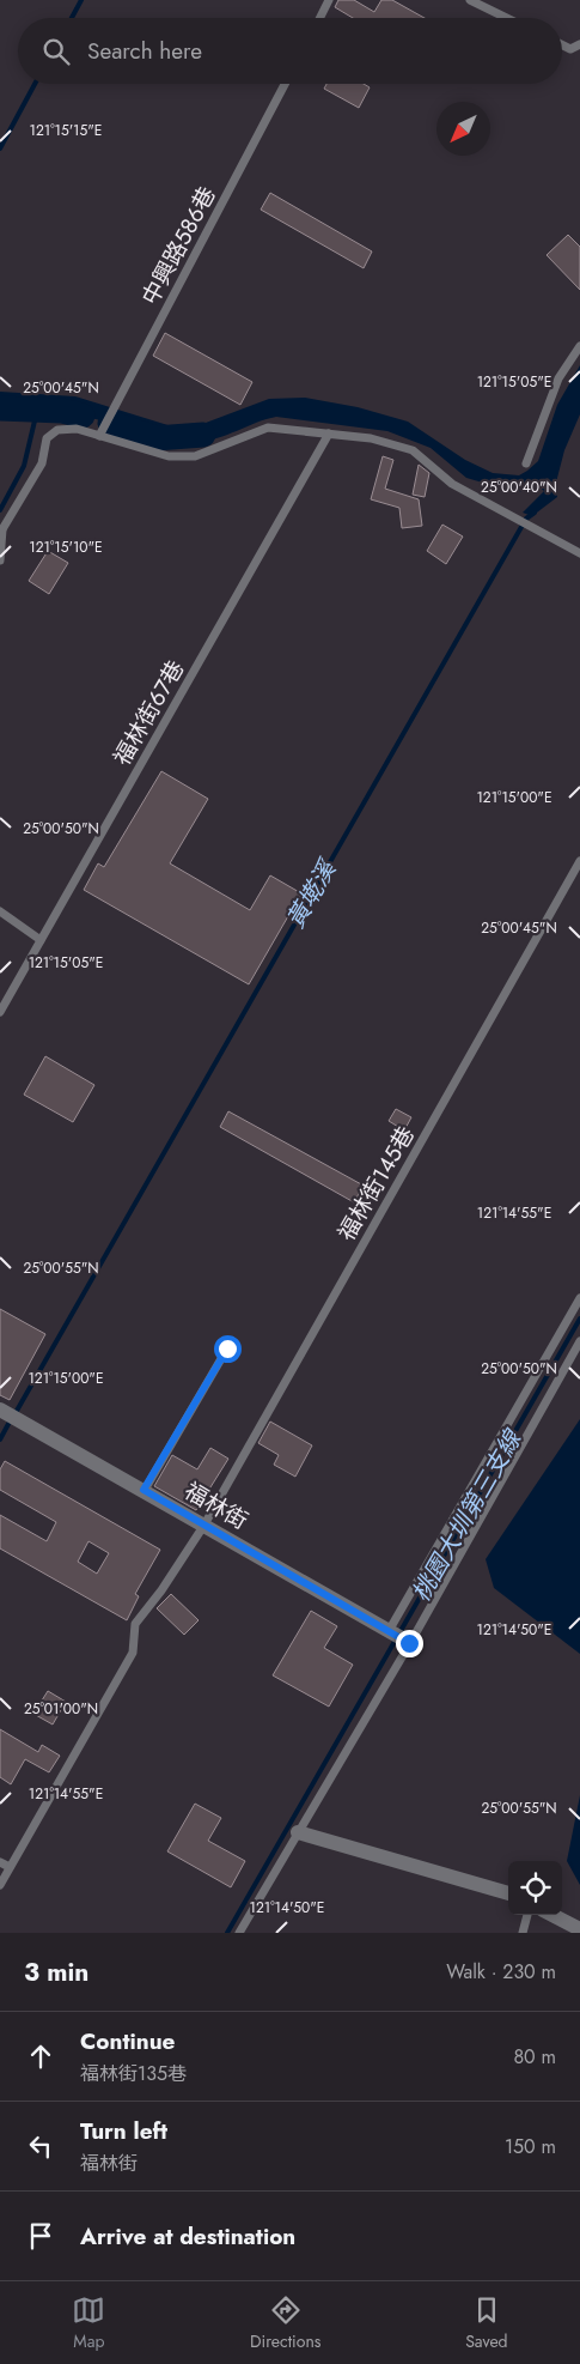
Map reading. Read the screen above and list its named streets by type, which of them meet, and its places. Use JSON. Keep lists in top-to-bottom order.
{
  "streets": {
    "street": ["福林街"],
    "lane": ["中興路586巷", "福林街67巷", "福林街145巷"]
  },
  "crossings": [
    ["福林街145巷", "福林街"]
  ],
  "water": ["黃墘溪", "桃園大圳第三支線"],
  "north": "bottom left",
  "page": {
    "search": "Search here",
    "heading": ["3 min", "Walk · 230 m"],
    "list": [
      ["Continue", "福林街135巷", "80 m"],
      ["Turn left", "福林街", "150 m"],
      "Arrive at destination"
    ],
    "nav": ["Map", "Directions", "Saved"]
  },
  "coordinates": [
    "121°15'15\"E",
    "121°15'05\"E",
    "25°00'45\"N",
    "25°00'40\"N",
    "121°15'10\"E",
    "121°15'00\"E",
    "25°00'50\"N",
    "121°14'55\"E",
    "25°00'55\"N",
    "121°14'50\"E",
    "25°01'00\"N"
  ]
}
